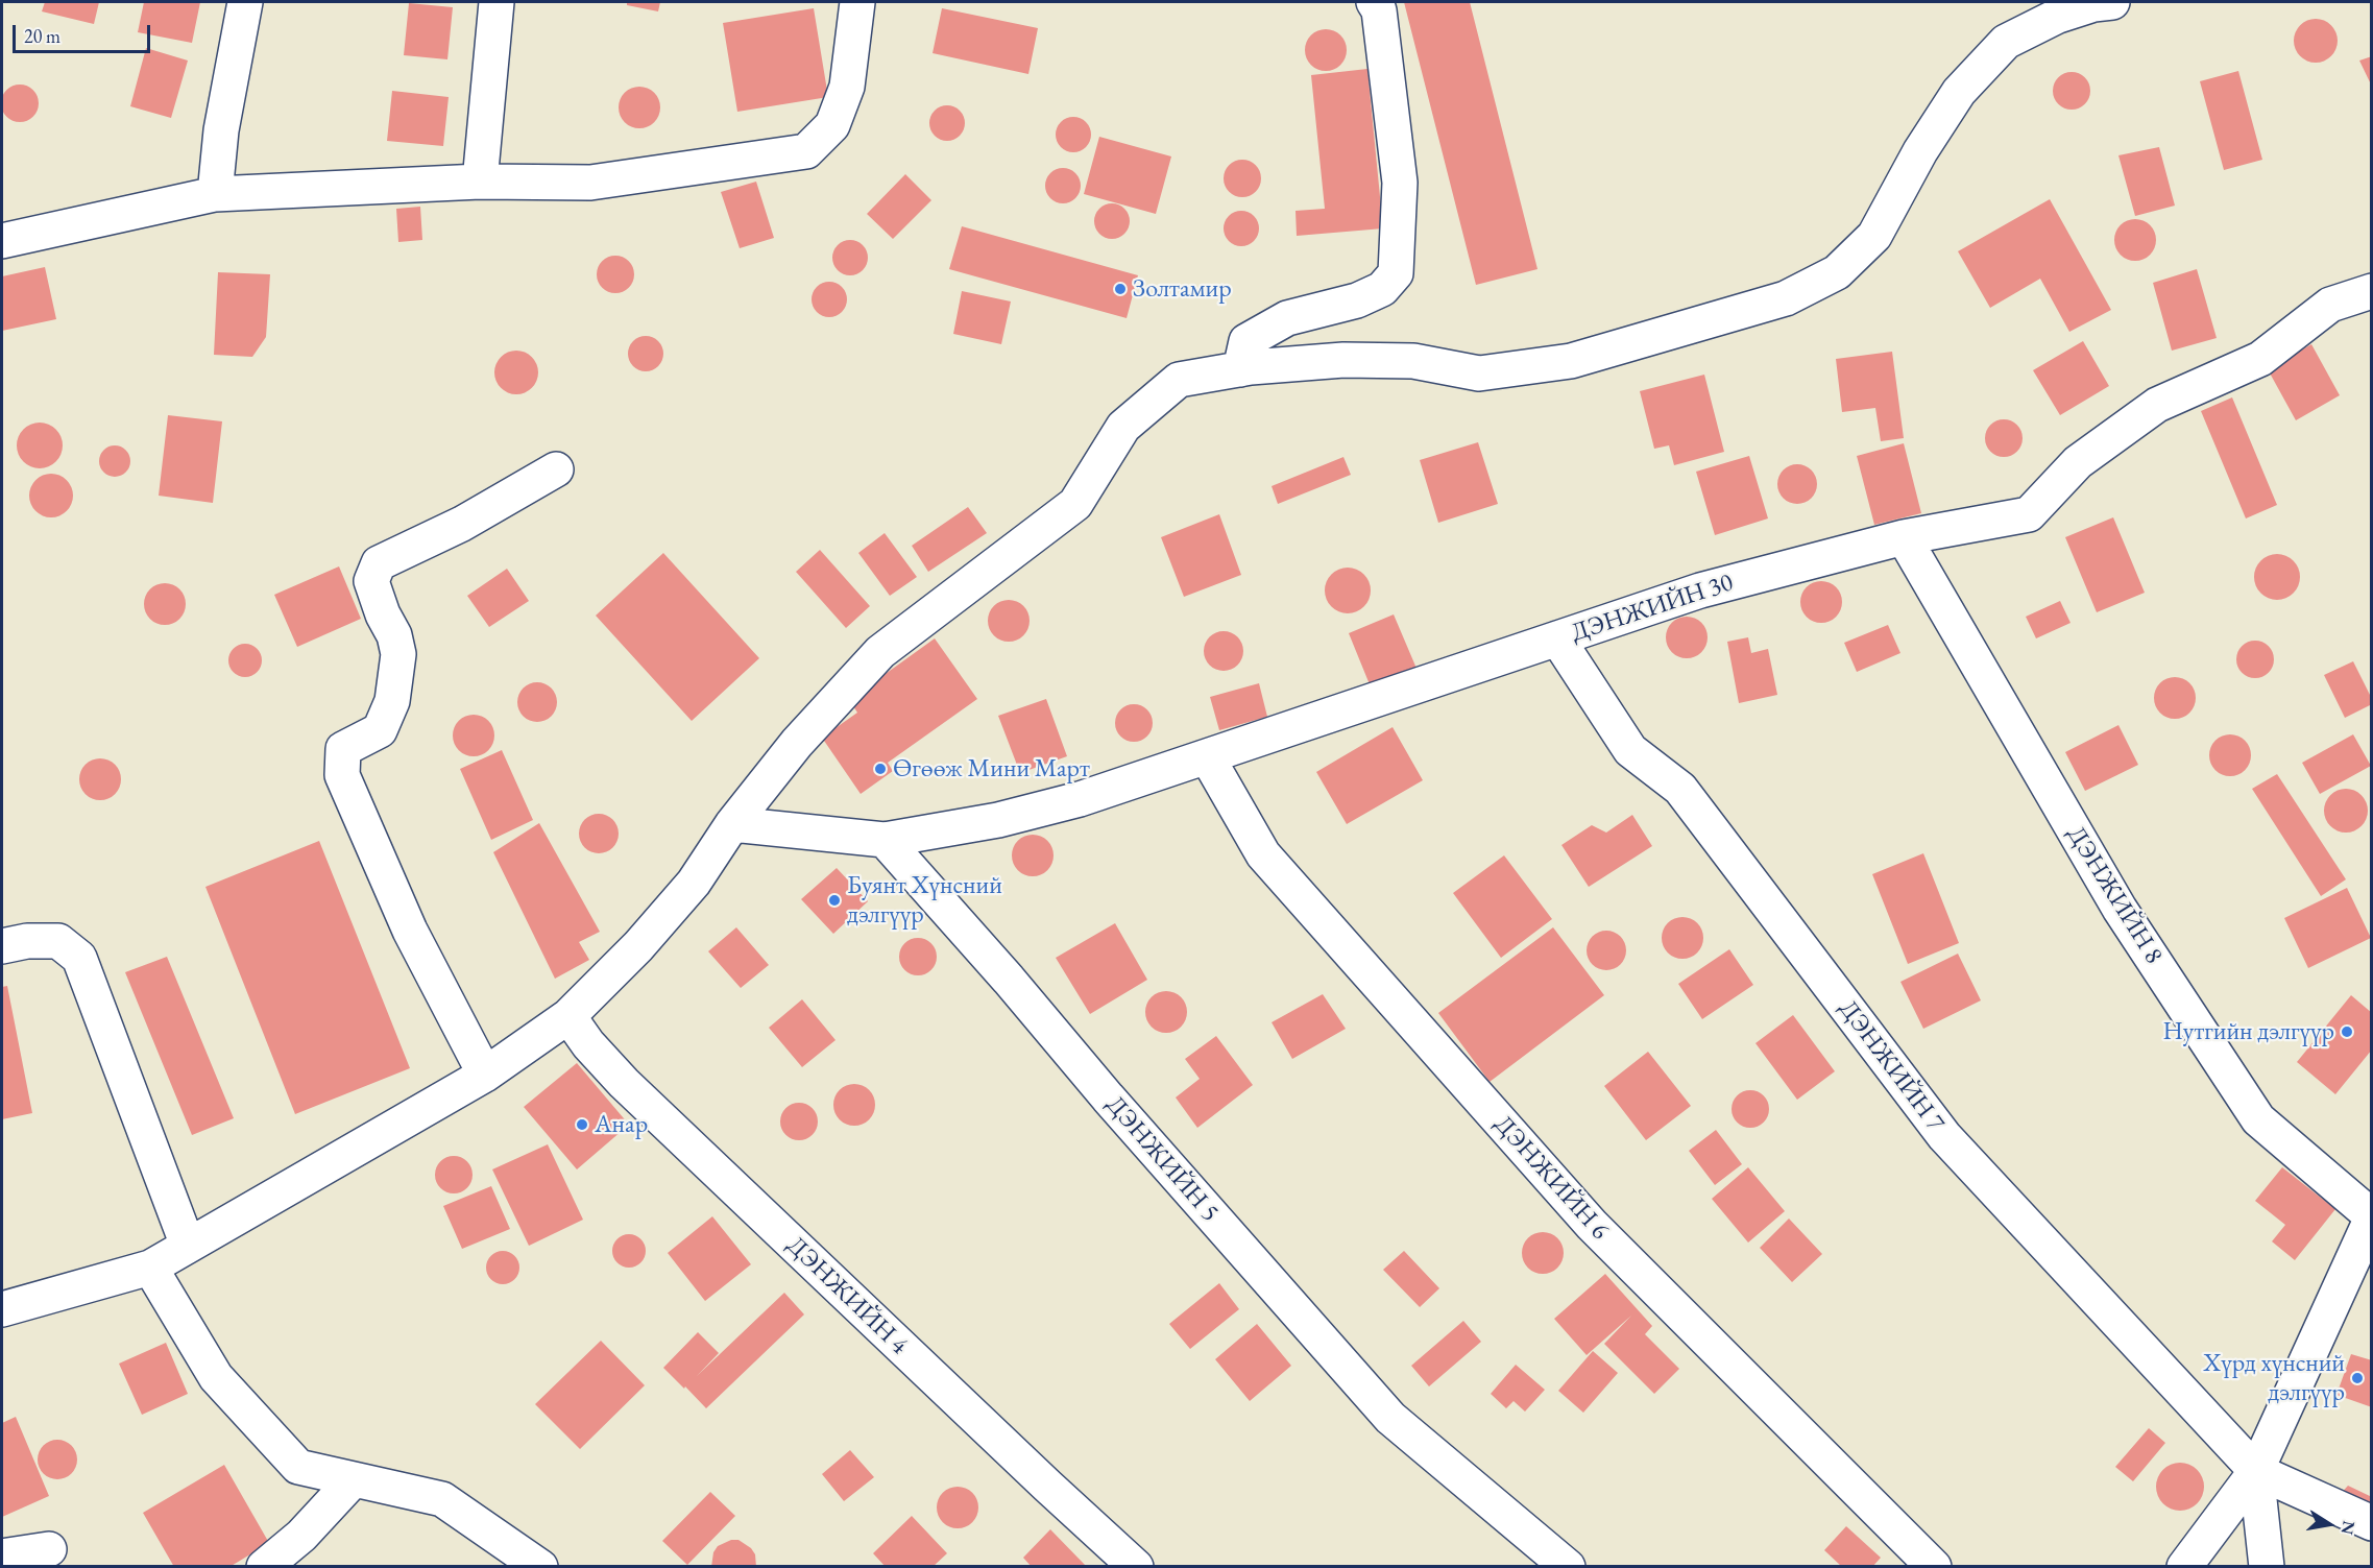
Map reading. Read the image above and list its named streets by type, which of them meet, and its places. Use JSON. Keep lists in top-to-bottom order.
{
  "streets": {
    "street": [
      "ДЭНЖИЙН 30",
      "ДЭНЖИЙН 8",
      "ДЭНЖИЙН 7",
      "ДЭНЖИЙН 5",
      "ДЭНЖИЙН 6",
      "ДЭНЖИЙН 4"
    ]
  },
  "crossings": [
    ["ДЭНЖИЙН 30", "ДЭНЖИЙН 8"],
    ["ДЭНЖИЙН 30", "ДЭНЖИЙН 7"],
    ["ДЭНЖИЙН 30", "ДЭНЖИЙН 5"],
    ["ДЭНЖИЙН 30", "ДЭНЖИЙН 6"]
  ],
  "places": [
    "Золтамир",
    "Өгөөж Мини Март",
    "Буянт Хүнсний дэлгүүр",
    "Нутгийн дэлгүүр",
    "Анар",
    "Хүрд хүнсний дэлгүүр"
  ],
  "scale_bar": "20 m",
  "north": "right"
}
